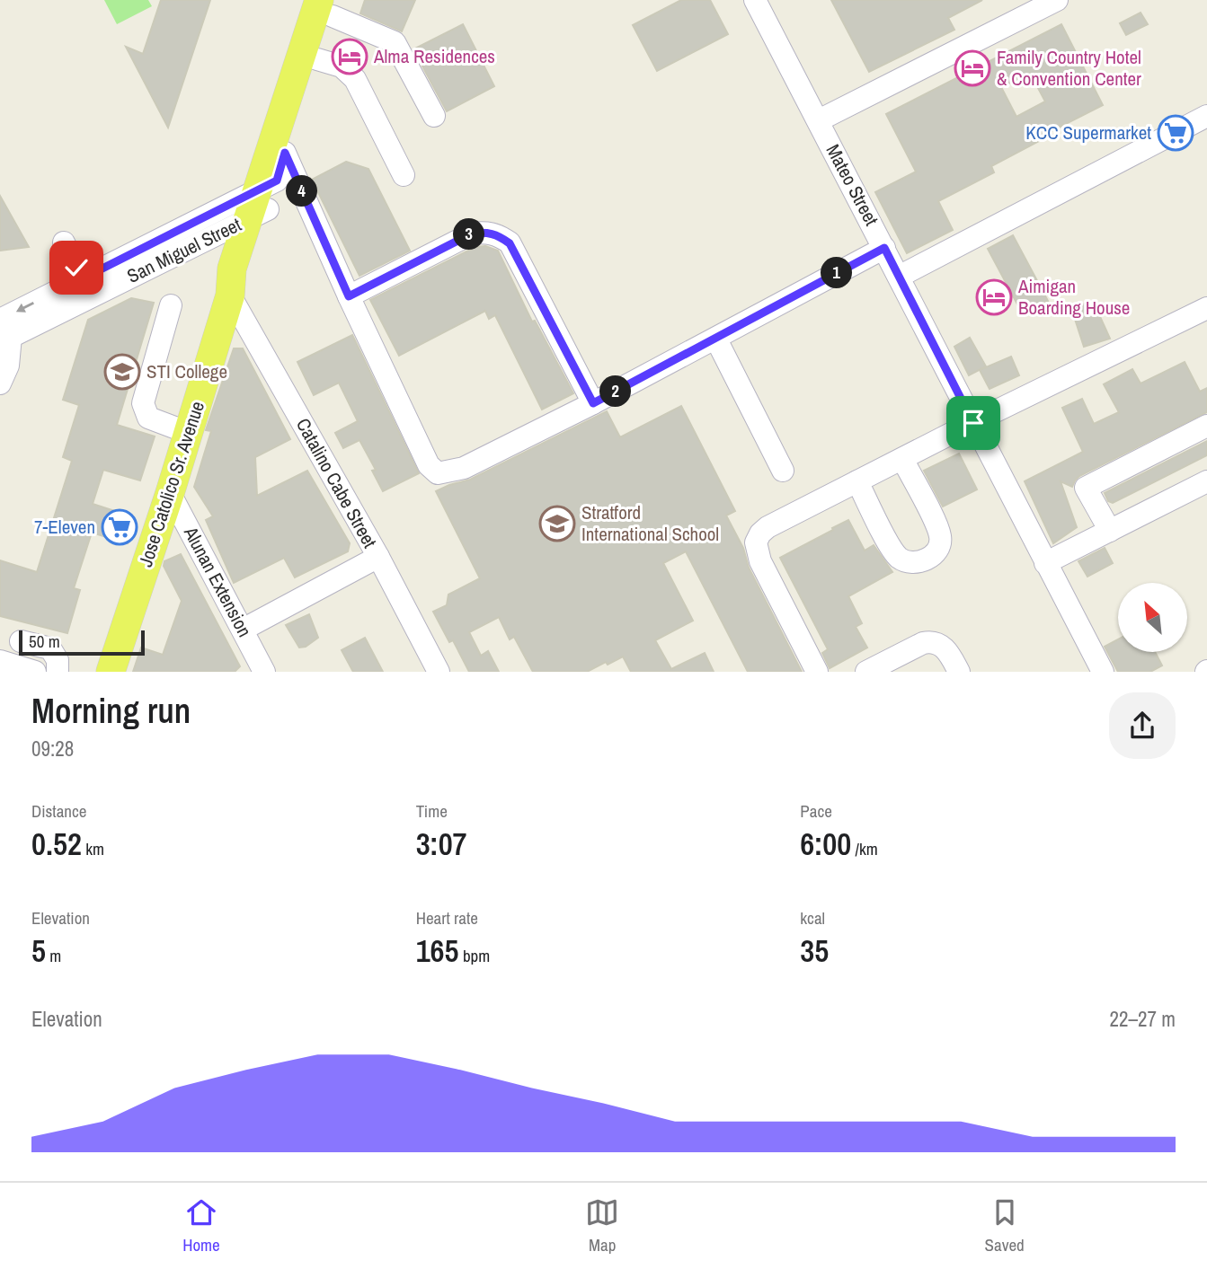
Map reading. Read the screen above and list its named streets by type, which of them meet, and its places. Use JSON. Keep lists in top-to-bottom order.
{
  "streets": {
    "main road": ["Jose Catolico Sr. Avenue"],
    "street": [
      "Mateo Street",
      "San Miguel Street",
      "Catalino Cabe Street",
      "Alunan Extension"
    ]
  },
  "crossings": [
    ["San Miguel Street", "Jose Catolico Sr. Avenue"],
    ["Catalino Cabe Street", "Jose Catolico Sr. Avenue"],
    ["Jose Catolico Sr. Avenue", "Alunan Extension"]
  ],
  "places": {
    "hotel": ["Alma Residences", "Family Country Hotel & Convention Center", "Aimigan Boarding House"],
    "supermarket": ["KCC Supermarket", "7-Eleven"],
    "school or university": ["STI College", "Stratford International School"]
  },
  "scale_bar": "50 m",
  "north": "top left",
  "page": {
    "pins": [
      "4",
      "3",
      "1",
      "2"
    ],
    "scale": "50 m",
    "heading": ["Morning run", "09:28"],
    "stats": [
      ["Distance", "0.52 km"],
      ["Time", "3:07"],
      ["Pace", "6:00 /km"],
      ["Elevation", "5 m"],
      ["Heart rate", "165 bpm"],
      ["kcal", "35"]
    ],
    "chart": ["Elevation", "22–27 m"],
    "tabs": ["Home", "Map", "Saved"]
  }
}
